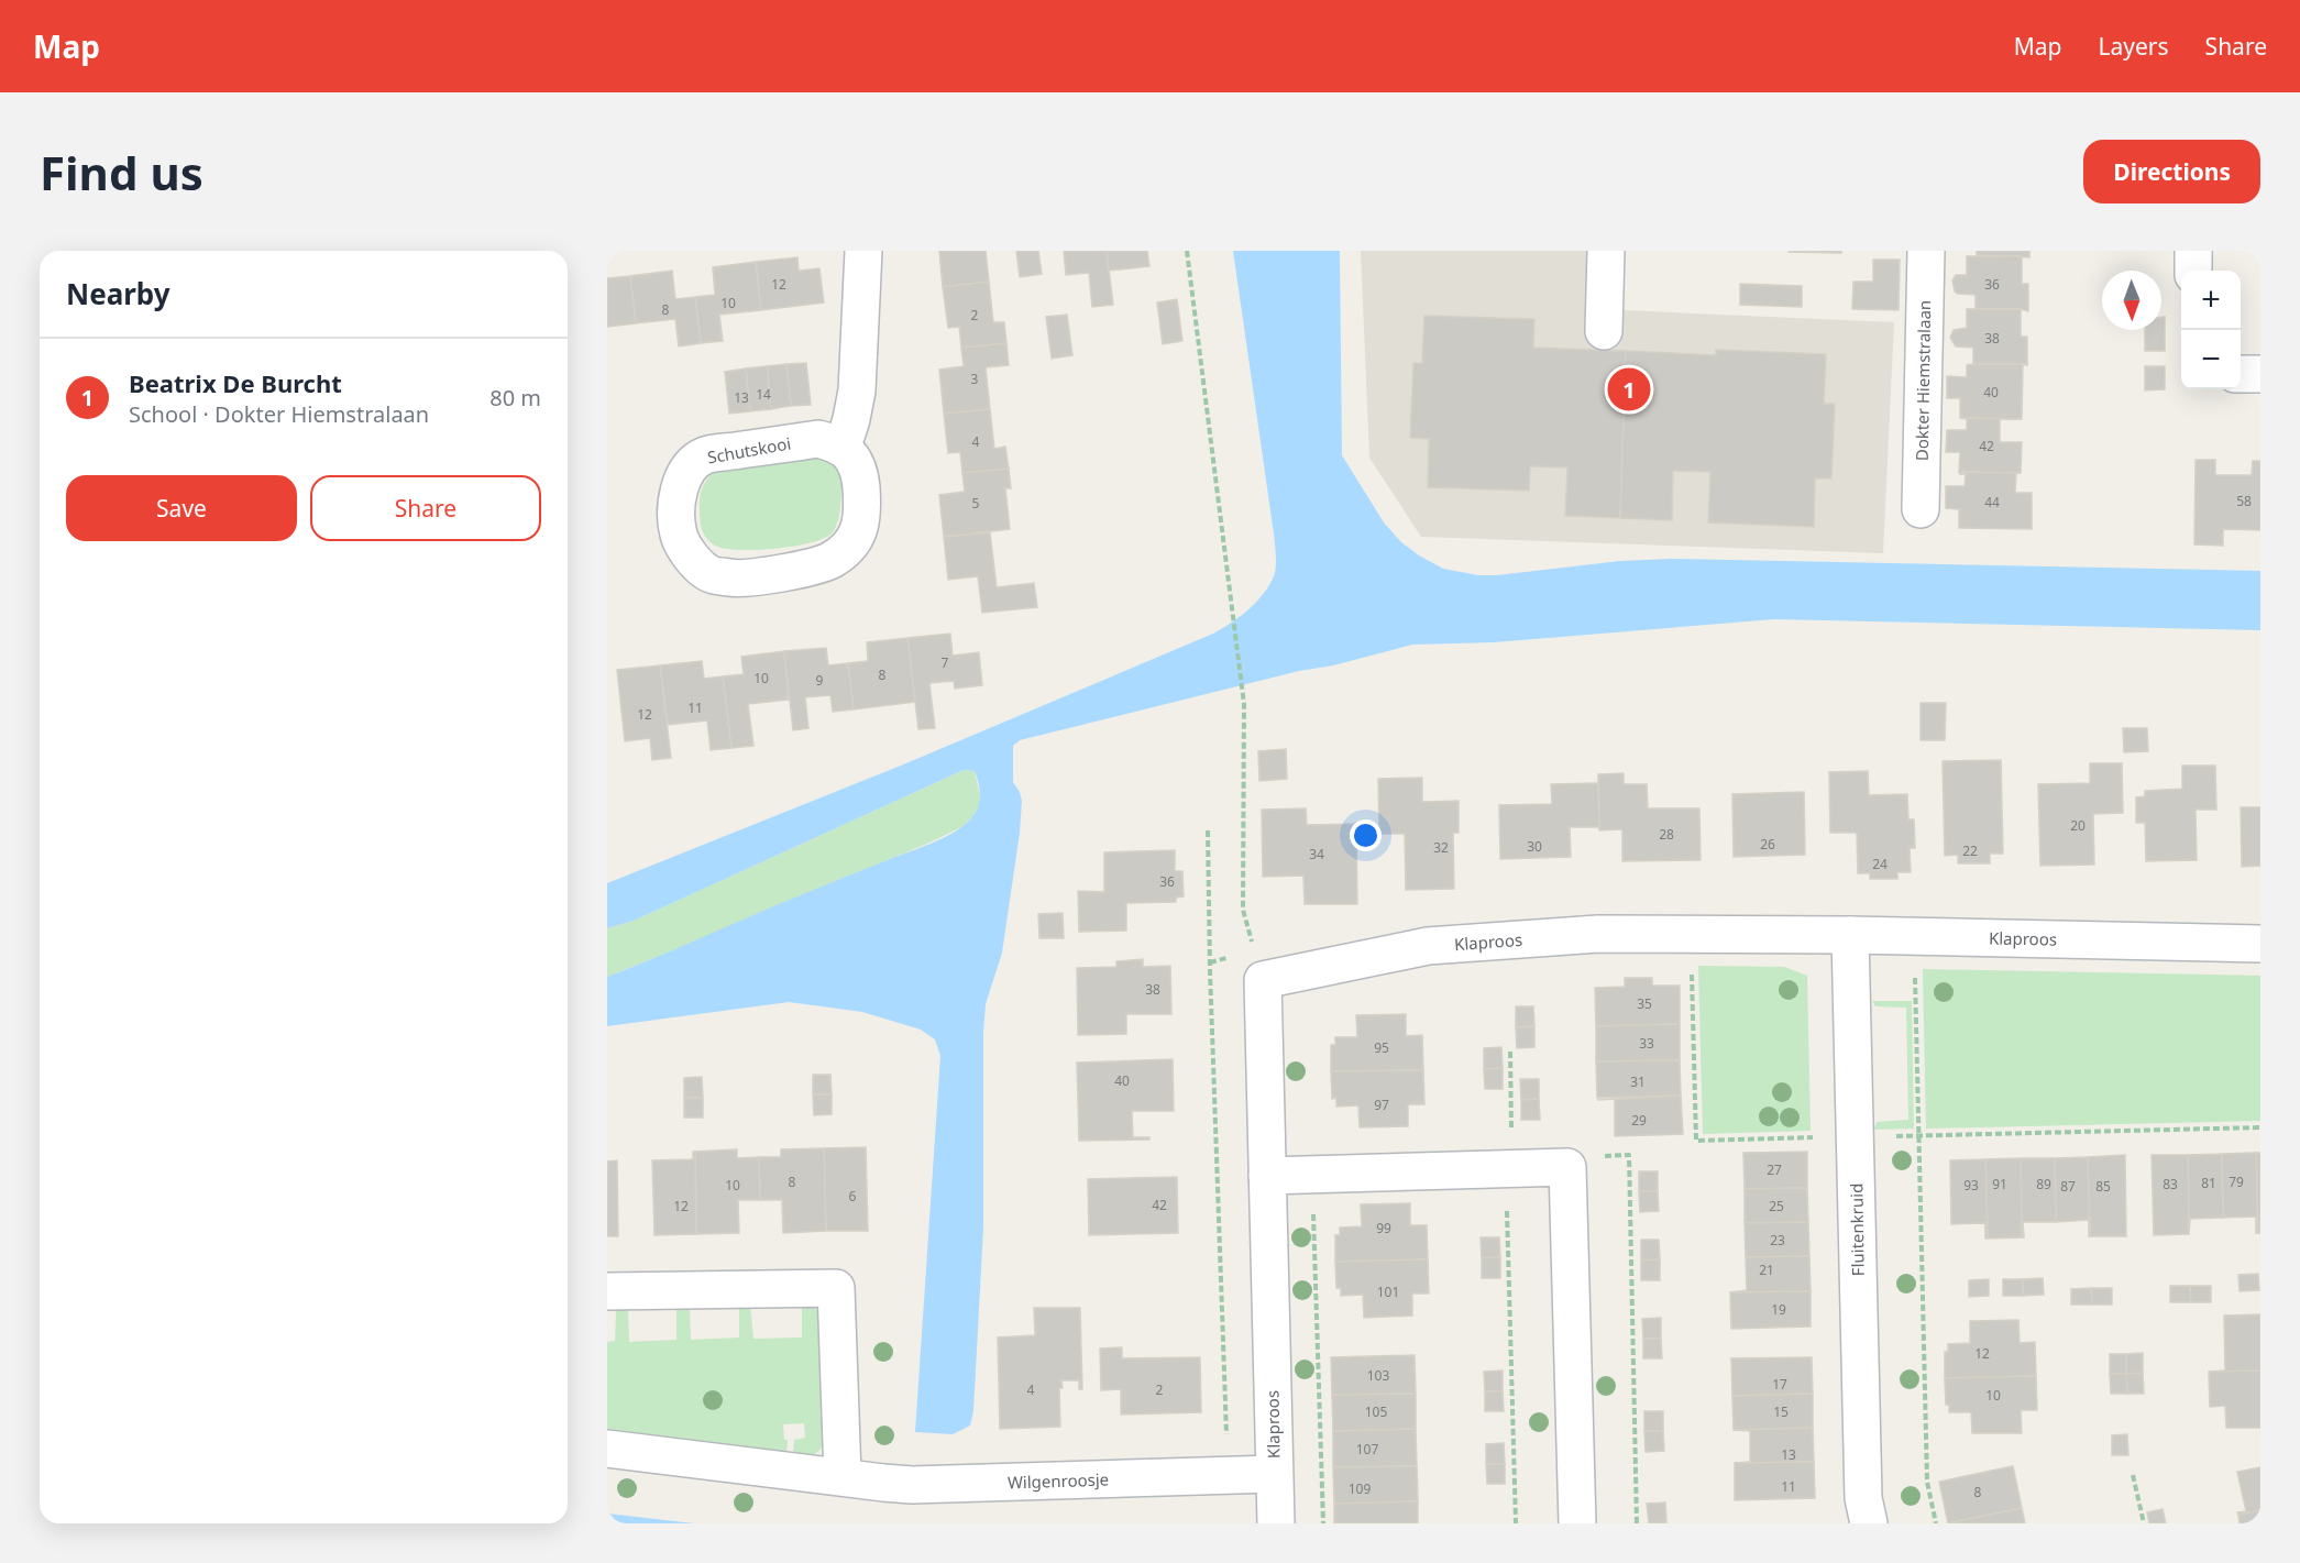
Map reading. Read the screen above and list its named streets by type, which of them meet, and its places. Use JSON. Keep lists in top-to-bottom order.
{
  "streets": {
    "street": [
      "Dokter Hiemstralaan",
      "Schutskooi",
      "Klaproos",
      "Fluitenkruid",
      "Wilgenroosje"
    ]
  },
  "crossings": [
    ["Klaproos", "Fluitenkruid"],
    ["Klaproos", "Wilgenroosje"]
  ],
  "house_numbers": [
    "12",
    "36",
    "10",
    "8",
    "2",
    "38",
    "3",
    "40",
    "14",
    "13",
    "4",
    "42",
    "58",
    "44",
    "5",
    "7",
    "8",
    "10",
    "9",
    "11",
    "12",
    "20",
    "28",
    "26",
    "30",
    "32",
    "22",
    "34",
    "24",
    "36",
    "38",
    "35",
    "33",
    "95",
    "40",
    "31",
    "97",
    "29",
    "27",
    "8",
    "79",
    "81",
    "91",
    "89",
    "83",
    "10",
    "93",
    "87",
    "85",
    "6",
    "42",
    "12",
    "25",
    "99",
    "23",
    "21",
    "101",
    "19",
    "12",
    "103",
    "17",
    "4",
    "2",
    "10",
    "105",
    "15",
    "107",
    "13",
    "11",
    "109",
    "8"
  ],
  "north": "bottom",
  "page": {
    "header": "Map",
    "nav": ["Map", "Layers", "Share"],
    "buttons": [
      "Directions",
      ["Save", "Share"]
    ],
    "title": "Find us",
    "heading": "Nearby",
    "map_buttons": ["+", "−"],
    "list": [
      {
        "mark": "1",
        "name": "Beatrix De Burcht",
        "note": "School · Dokter Hiemstralaan",
        "value": "80 m"
      }
    ],
    "pins": "1"
  }
}
